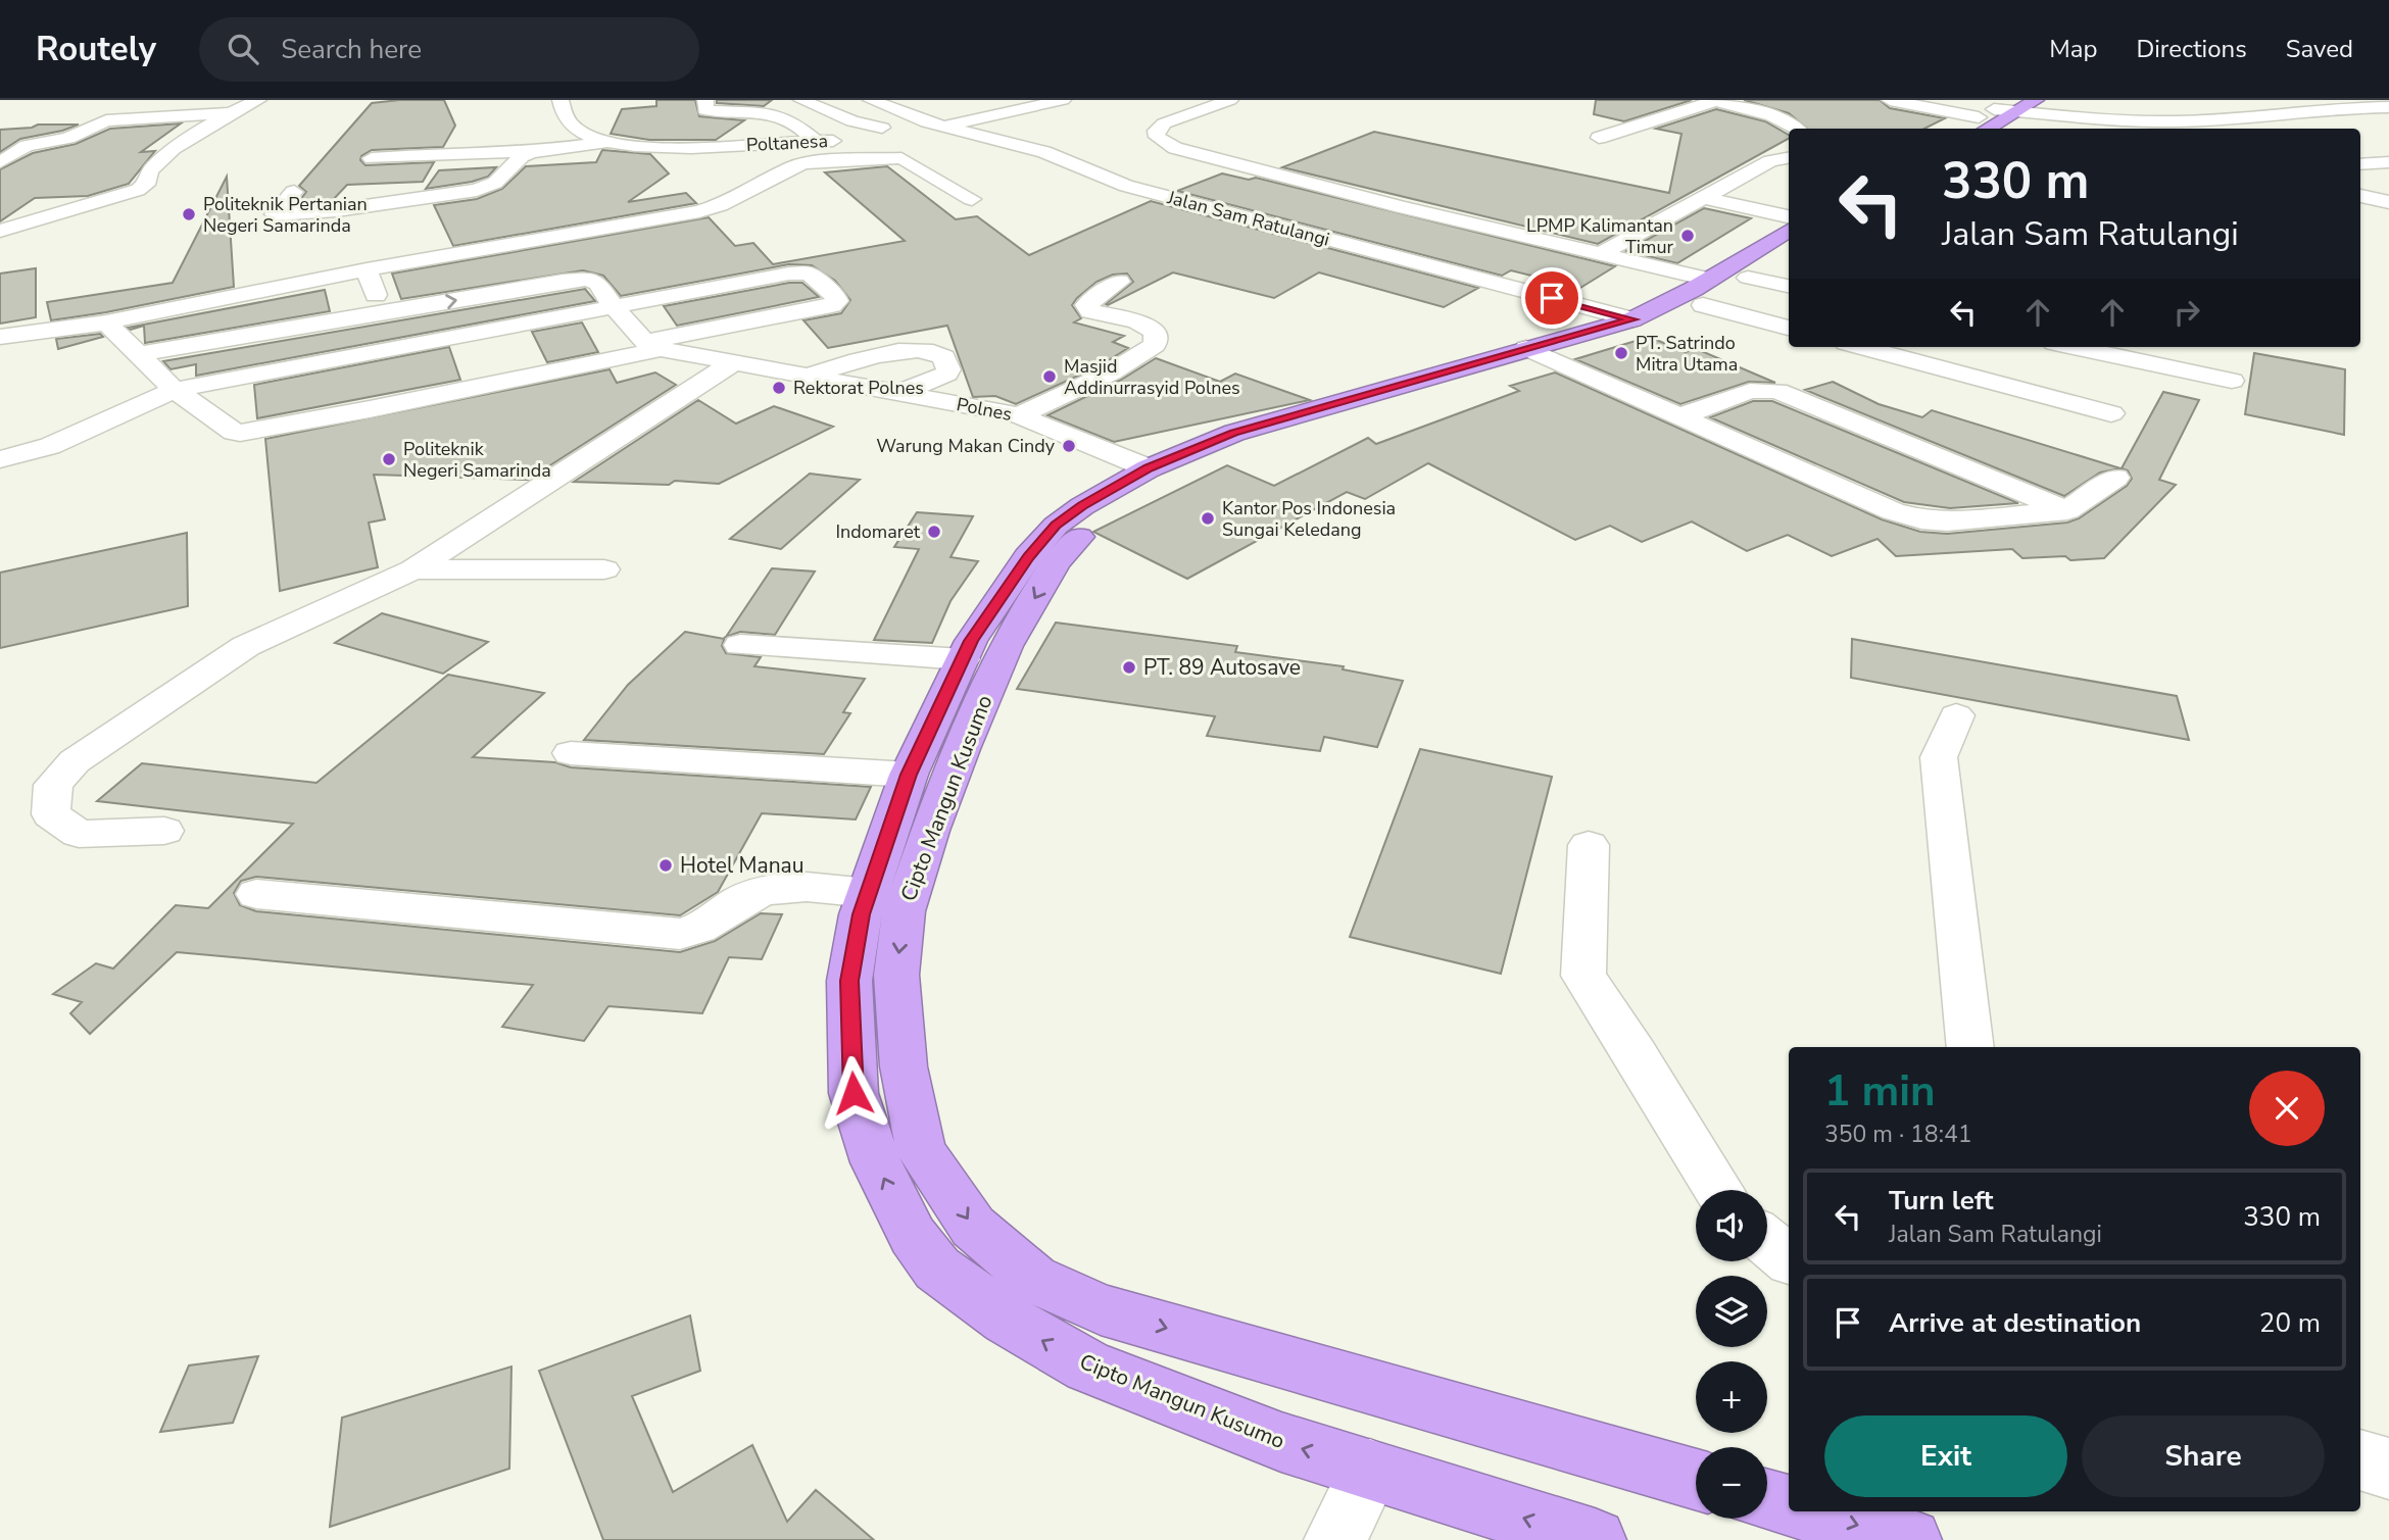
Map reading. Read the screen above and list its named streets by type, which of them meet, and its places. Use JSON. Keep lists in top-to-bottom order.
{
  "streets": {
    "highway": ["Cipto Mangun Kusumo"],
    "street": ["Poltanesa", "Jalan Sam Ratulangi", "Polnes"]
  },
  "crossings": [
    ["Jalan Sam Ratulangi", "Cipto Mangun Kusumo"],
    ["Polnes", "Cipto Mangun Kusumo"]
  ],
  "places": [
    "Politeknik Pertanian Negeri Samarinda",
    "LPMP Kalimantan Timur",
    "PT. Satrindo Mitra Utama",
    "Masjid Addinurrasyid Polnes",
    "Rektorat Polnes",
    "Warung Makan Cindy",
    "Politeknik Negeri Samarinda",
    "Kantor Pos Indonesia Sungai Keledang",
    "Indomaret",
    "PT. 89 Autosave",
    "Hotel Manau"
  ],
  "page": {
    "header": "Routely",
    "search": "Search here",
    "nav": ["Map", "Directions", "Saved"],
    "turn": ["330 m", "Jalan Sam Ratulangi"],
    "heading": ["1 min", "350 m · 18:41"],
    "list": [
      {
        "name": "Turn left",
        "note": "Jalan Sam Ratulangi",
        "value": "330 m"
      },
      {
        "name": "Arrive at destination",
        "value": "20 m"
      }
    ],
    "map_buttons": ["+", "−"],
    "buttons": ["Exit", "Share"]
  }
}
